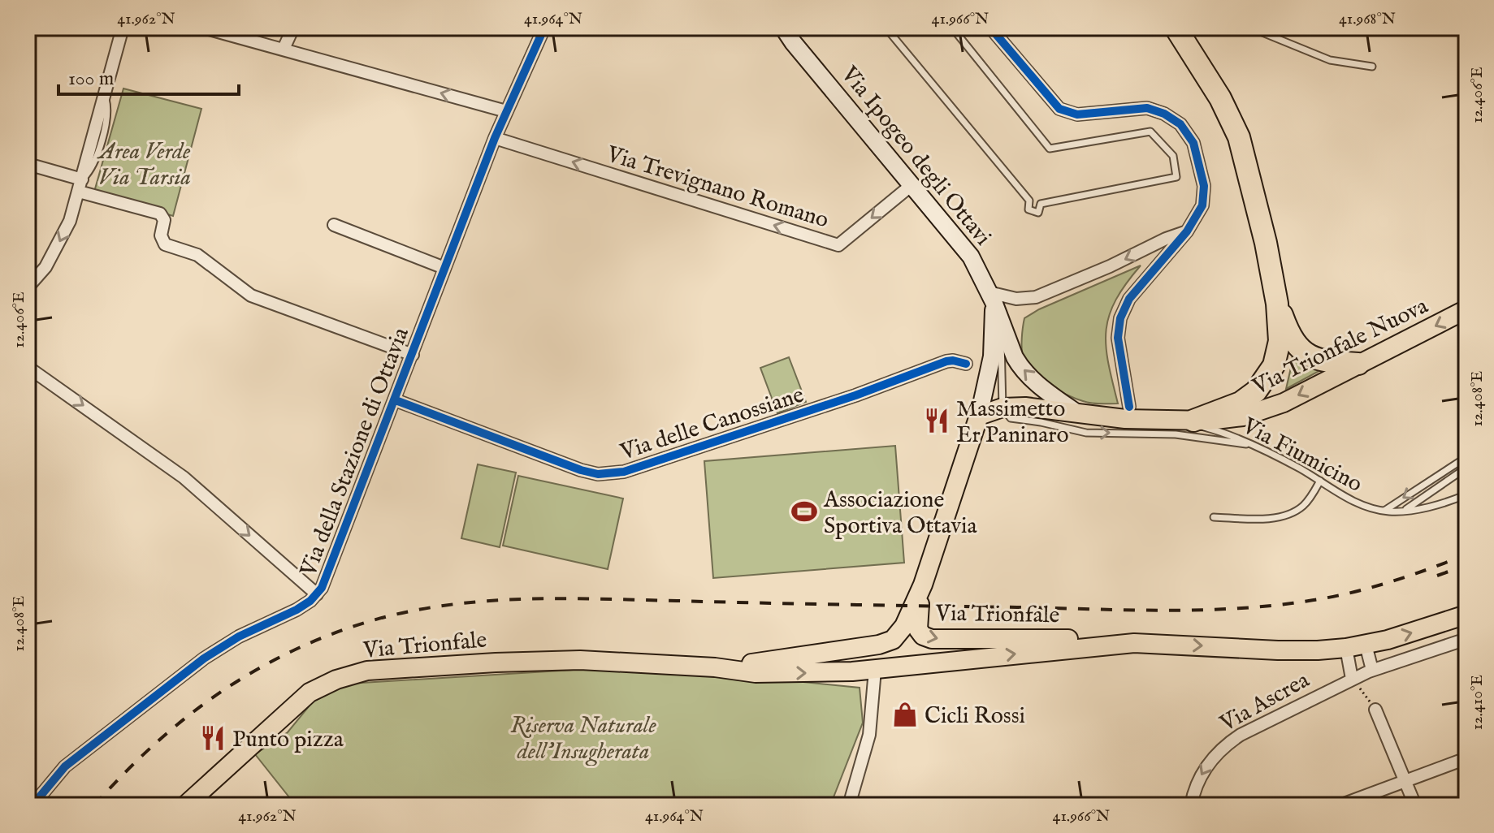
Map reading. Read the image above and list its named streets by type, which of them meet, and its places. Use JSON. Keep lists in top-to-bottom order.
{
  "streets": {
    "main road": ["Via Ipogeo degli Ottavi", "Via Trionfale Nuova", "Via Trionfale"],
    "street": [
      "Via Trevignano Romano",
      "Via delle Canossiane",
      "Via della Stazione di Ottavia",
      "Via Ascrea"
    ],
    "lane": ["Via Fiumicino"]
  },
  "crossings": [
    ["Via Ipogeo degli Ottavi", "Via Trevignano Romano"],
    ["Via Ipogeo degli Ottavi", "Via Trionfale Nuova"],
    ["Via Ipogeo degli Ottavi", "Via Trionfale"],
    ["Via Trevignano Romano", "Via della Stazione di Ottavia"],
    ["Via Trionfale Nuova", "Via Fiumicino"],
    ["Via delle Canossiane", "Via della Stazione di Ottavia"]
  ],
  "one_way": ["Via Trevignano Romano", "Via Trionfale", "Via Ascrea"],
  "parks": ["Area Verde Via Tarsia", "Riserva Naturale dell'Insugherata"],
  "places": {
    "restaurant": ["Massimetto Er Paninaro", "Punto pizza"],
    "sports": ["Associazione Sportiva Ottavia"],
    "shop": ["Cicli Rossi"]
  },
  "scale_bar": "100 m",
  "coordinates": [
    "41.962°N",
    "41.964°N",
    "41.966°N",
    "41.968°N",
    "12.406°E",
    "12.408°E",
    "12.410°E"
  ]
}
